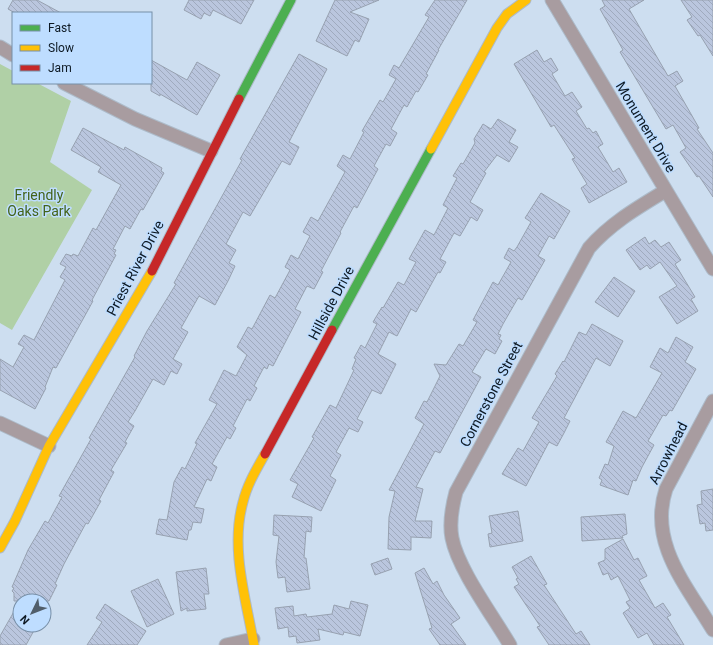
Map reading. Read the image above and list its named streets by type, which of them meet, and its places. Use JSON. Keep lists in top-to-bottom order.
{
  "streets": {
    "street": [
      "Monument Drive",
      "Priest River Drive",
      "Hillside Drive",
      "Cornerstone Street",
      "Arrowhead"
    ]
  },
  "crossings": [
    ["Monument Drive", "Cornerstone Street"]
  ],
  "parks": ["Friendly Oaks Park"],
  "legend": ["Fast", "Slow", "Jam"],
  "north": "bottom left"
}
